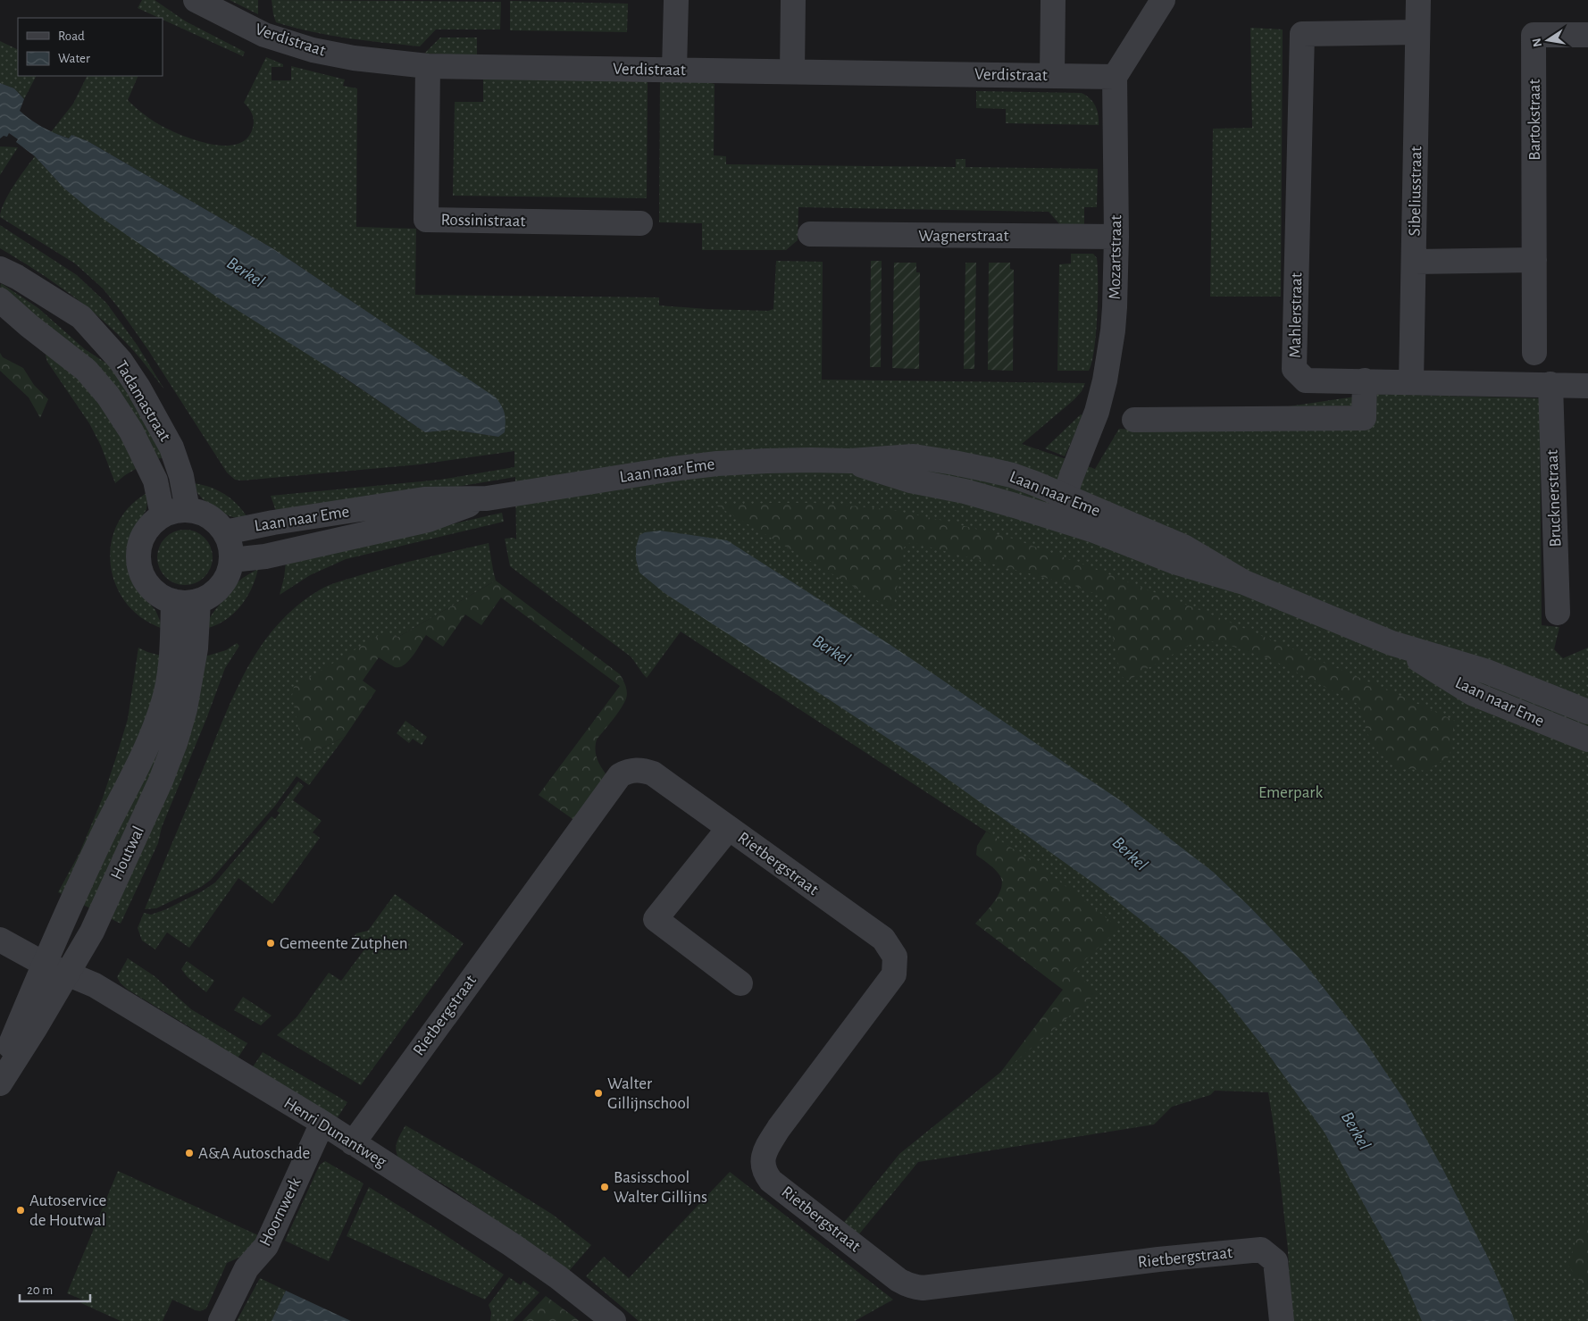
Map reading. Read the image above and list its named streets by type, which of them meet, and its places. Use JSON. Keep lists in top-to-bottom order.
{
  "streets": {
    "street": [
      "Verdistraat",
      "Bartokstraat",
      "Sibeliusstraat",
      "Rossinistraat",
      "Wagnerstraat",
      "Mozartstraat",
      "Mahlerstraat",
      "Tadamastraat",
      "Laan naar Eme",
      "Brucknerstraat",
      "Houtwal",
      "Rietbergstraat",
      "Henri Dunantweg",
      "Hoornwerk"
    ]
  },
  "crossings": [
    ["Verdistraat", "Rossinistraat"],
    ["Verdistraat", "Mozartstraat"],
    ["Sibeliusstraat", "Mahlerstraat"],
    ["Wagnerstraat", "Mozartstraat"],
    ["Mozartstraat", "Laan naar Eme"],
    ["Tadamastraat", "Laan naar Eme"],
    ["Tadamastraat", "Houtwal"],
    ["Laan naar Eme", "Houtwal"],
    ["Houtwal", "Henri Dunantweg"],
    ["Rietbergstraat", "Henri Dunantweg"],
    ["Henri Dunantweg", "Hoornwerk"]
  ],
  "water": ["Berkel"],
  "parks": ["Emerpark"],
  "places": [
    "Gemeente Zutphen",
    "Walter Gillijnschool",
    "A&A Autoschade",
    "Basisschool Walter Gillijns",
    "Autoservice de Houtwal"
  ],
  "legend": ["Road", "Water"],
  "scale_bar": "20 m",
  "north": "left"
}
